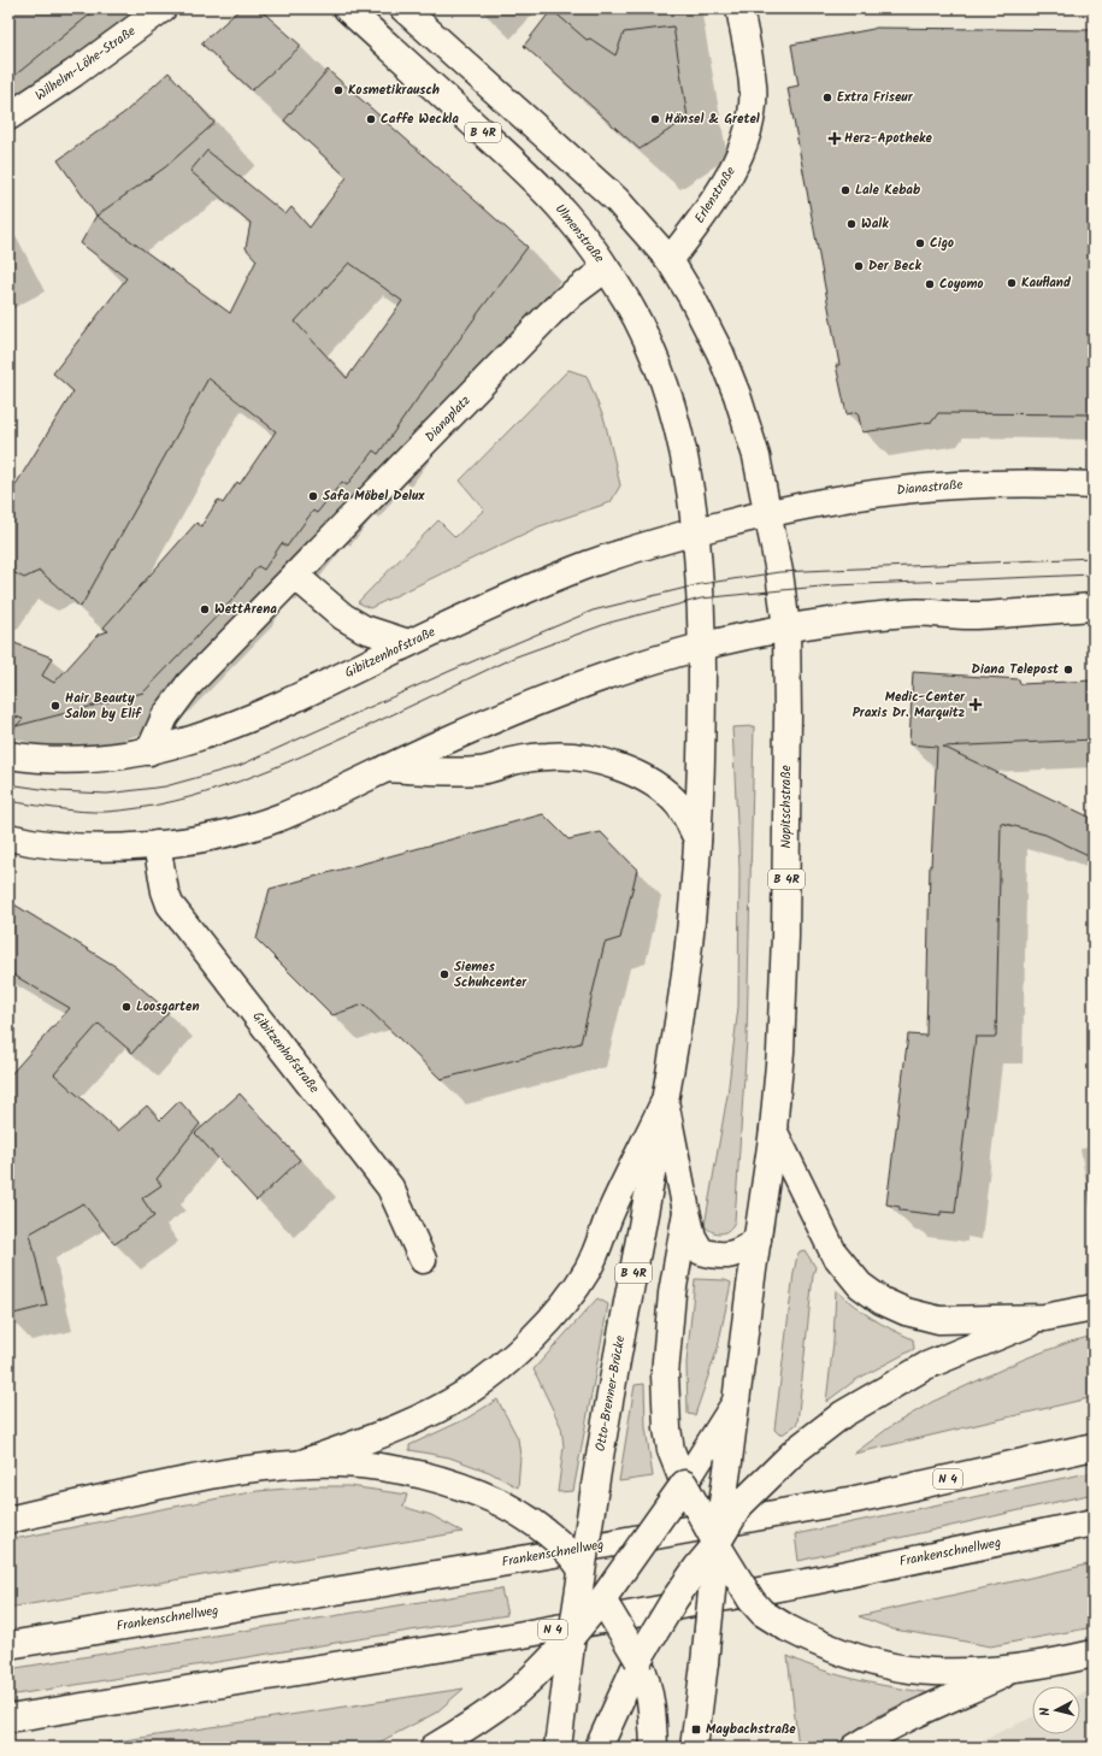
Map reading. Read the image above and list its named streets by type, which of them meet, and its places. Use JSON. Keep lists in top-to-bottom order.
{
  "streets": {
    "main road": [
      "Wilhelm-Löhe-Straße",
      "B 4R",
      "Erlenstraße",
      "Ulmenstraße",
      "Dianaplatz",
      "Dianastraße",
      "Gibitzenhofstraße",
      "Nopitschstraße",
      "Otto-Brenner-Brücke",
      "N 4",
      "Frankenschnellweg"
    ]
  },
  "crossings": [
    ["B 4R", "Erlenstraße"],
    ["B 4R", "Ulmenstraße"],
    ["B 4R", "Dianastraße"],
    ["B 4R", "Gibitzenhofstraße"],
    ["B 4R", "Nopitschstraße"],
    ["B 4R", "Otto-Brenner-Brücke"],
    ["Ulmenstraße", "Dianaplatz"],
    ["Ulmenstraße", "Gibitzenhofstraße"],
    ["Dianaplatz", "Gibitzenhofstraße"],
    ["Dianastraße", "Gibitzenhofstraße"],
    ["Dianastraße", "Nopitschstraße"],
    ["Gibitzenhofstraße", "Nopitschstraße"]
  ],
  "places": {
    "other": [
      "Kosmetikrausch",
      "Extra Friseur",
      "Caffe Weckla",
      "Hänsel & Gretel",
      "Lale Kebab",
      "Walk",
      "Cigo",
      "Der Beck",
      "Kaufland",
      "Coyomo",
      "Safa Möbel Delux",
      "WettArena",
      "Diana Telepost",
      "Hair Beauty Salon by Elif",
      "Siemes Schuhcenter",
      "Loosgarten"
    ],
    "health": ["Herz-Apotheke", "Medic-Center Praxis Dr. Marquitz"],
    "transit": ["Maybachstraße"]
  },
  "north": "left"
}
